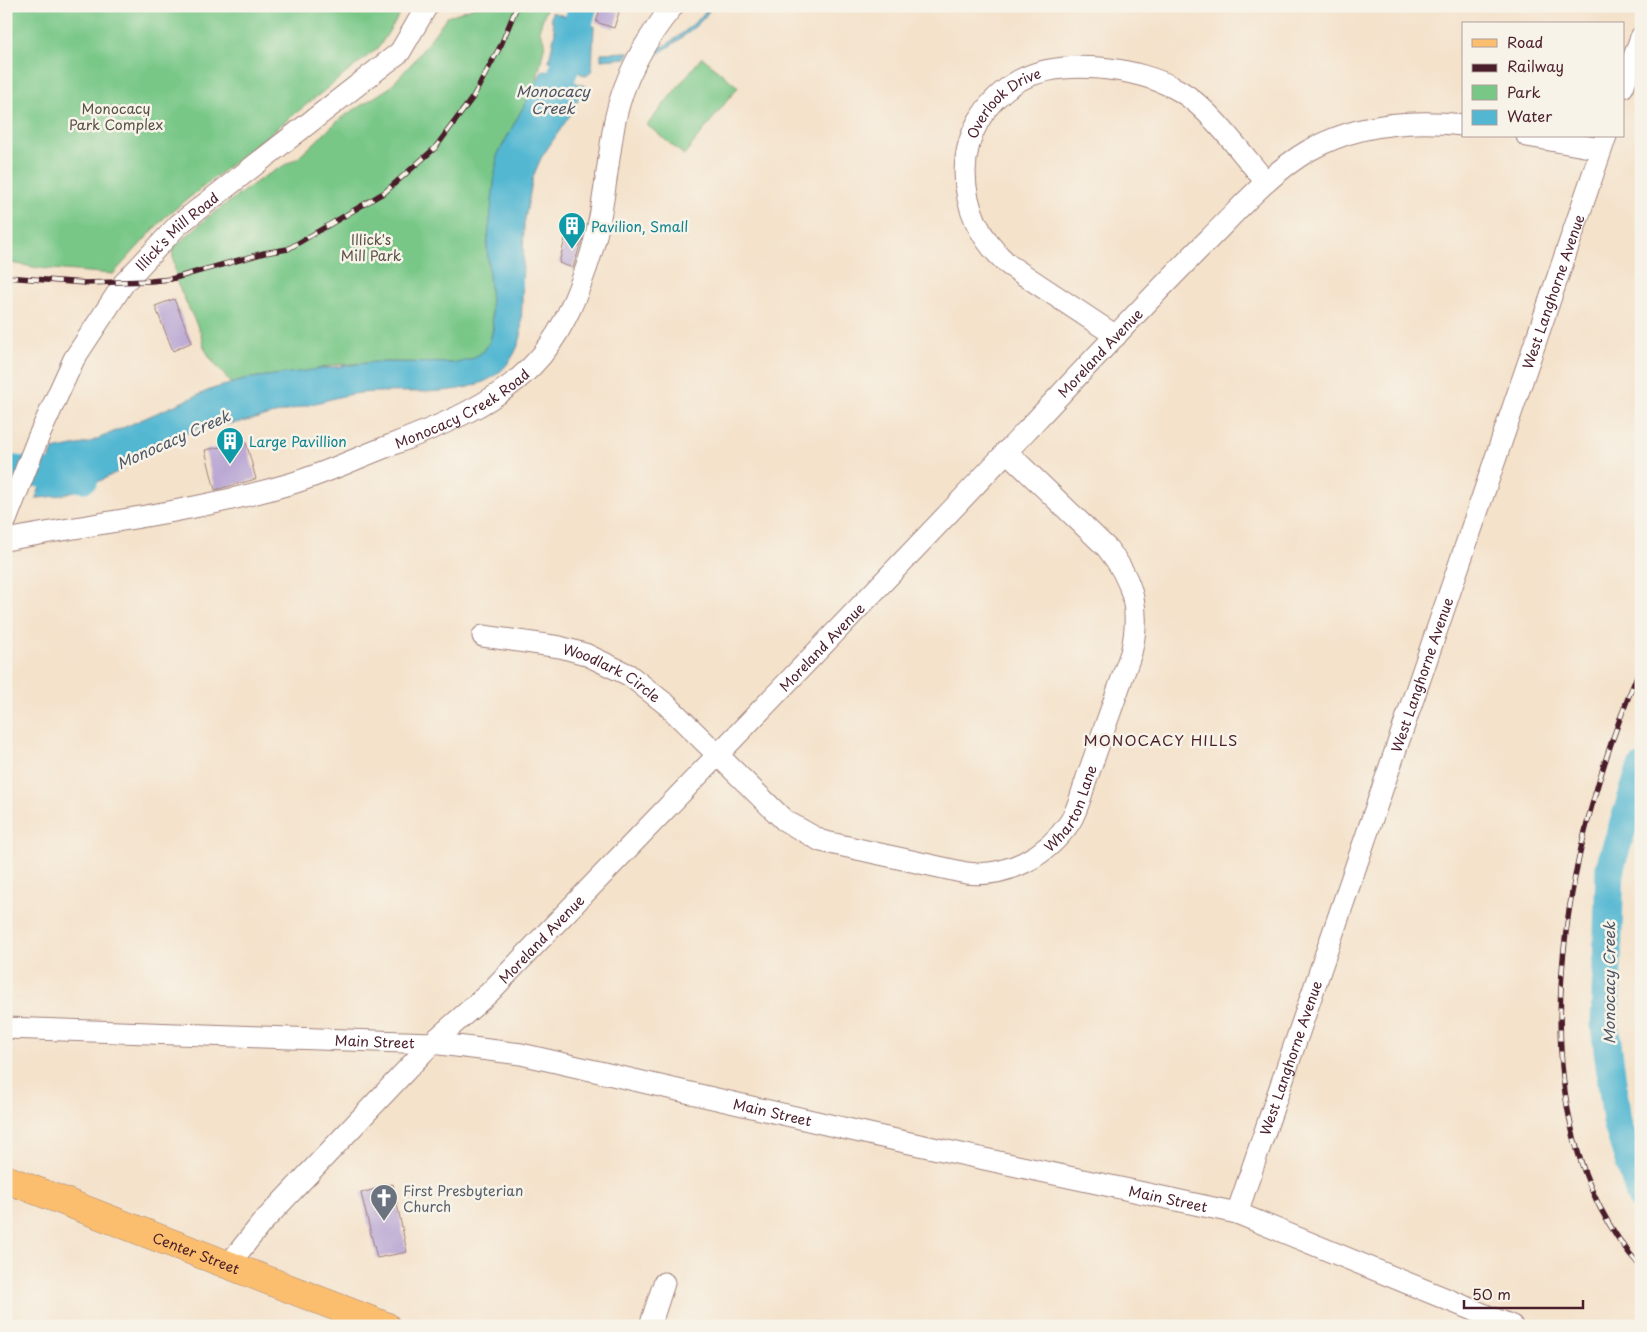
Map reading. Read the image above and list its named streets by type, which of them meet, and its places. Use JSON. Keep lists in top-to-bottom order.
{
  "streets": {
    "main road": ["Center Street"],
    "street": [
      "Overlook Drive",
      "Illick's Mill Road",
      "West Langhorne Avenue",
      "Moreland Avenue",
      "Monocacy Creek Road",
      "Woodlark Circle",
      "Wharton Lane",
      "Main Street"
    ]
  },
  "crossings": [
    ["Overlook Drive", "Moreland Avenue"],
    ["West Langhorne Avenue", "Main Street"],
    ["Moreland Avenue", "Woodlark Circle"],
    ["Moreland Avenue", "Wharton Lane"],
    ["Moreland Avenue", "Main Street"],
    ["Moreland Avenue", "Center Street"],
    ["Woodlark Circle", "Wharton Lane"]
  ],
  "districts": ["MONOCACY HILLS"],
  "water": ["Monocacy Creek"],
  "parks": ["Monocacy Park Complex", "Illick's Mill Park"],
  "places": {
    "building": ["Pavilion, Small", "Large Pavillion"],
    "church": ["First Presbyterian Church"]
  },
  "legend": [
    "Road",
    "Railway",
    "Park",
    "Water"
  ],
  "scale_bar": "50 m"
}
